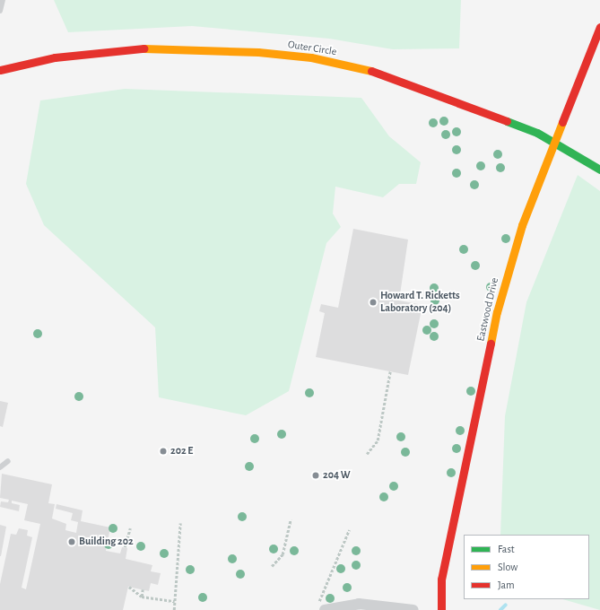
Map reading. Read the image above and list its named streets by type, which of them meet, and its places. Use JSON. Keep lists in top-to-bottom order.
{
  "streets": {
    "street": ["Outer Circle", "Eastwood Drive"]
  },
  "crossings": [
    ["Outer Circle", "Eastwood Drive"]
  ],
  "places": [
    "Howard T. Ricketts Laboratory (204)",
    "202 E",
    "204 W",
    "Building 202"
  ],
  "legend": ["Fast", "Slow", "Jam"]
}
